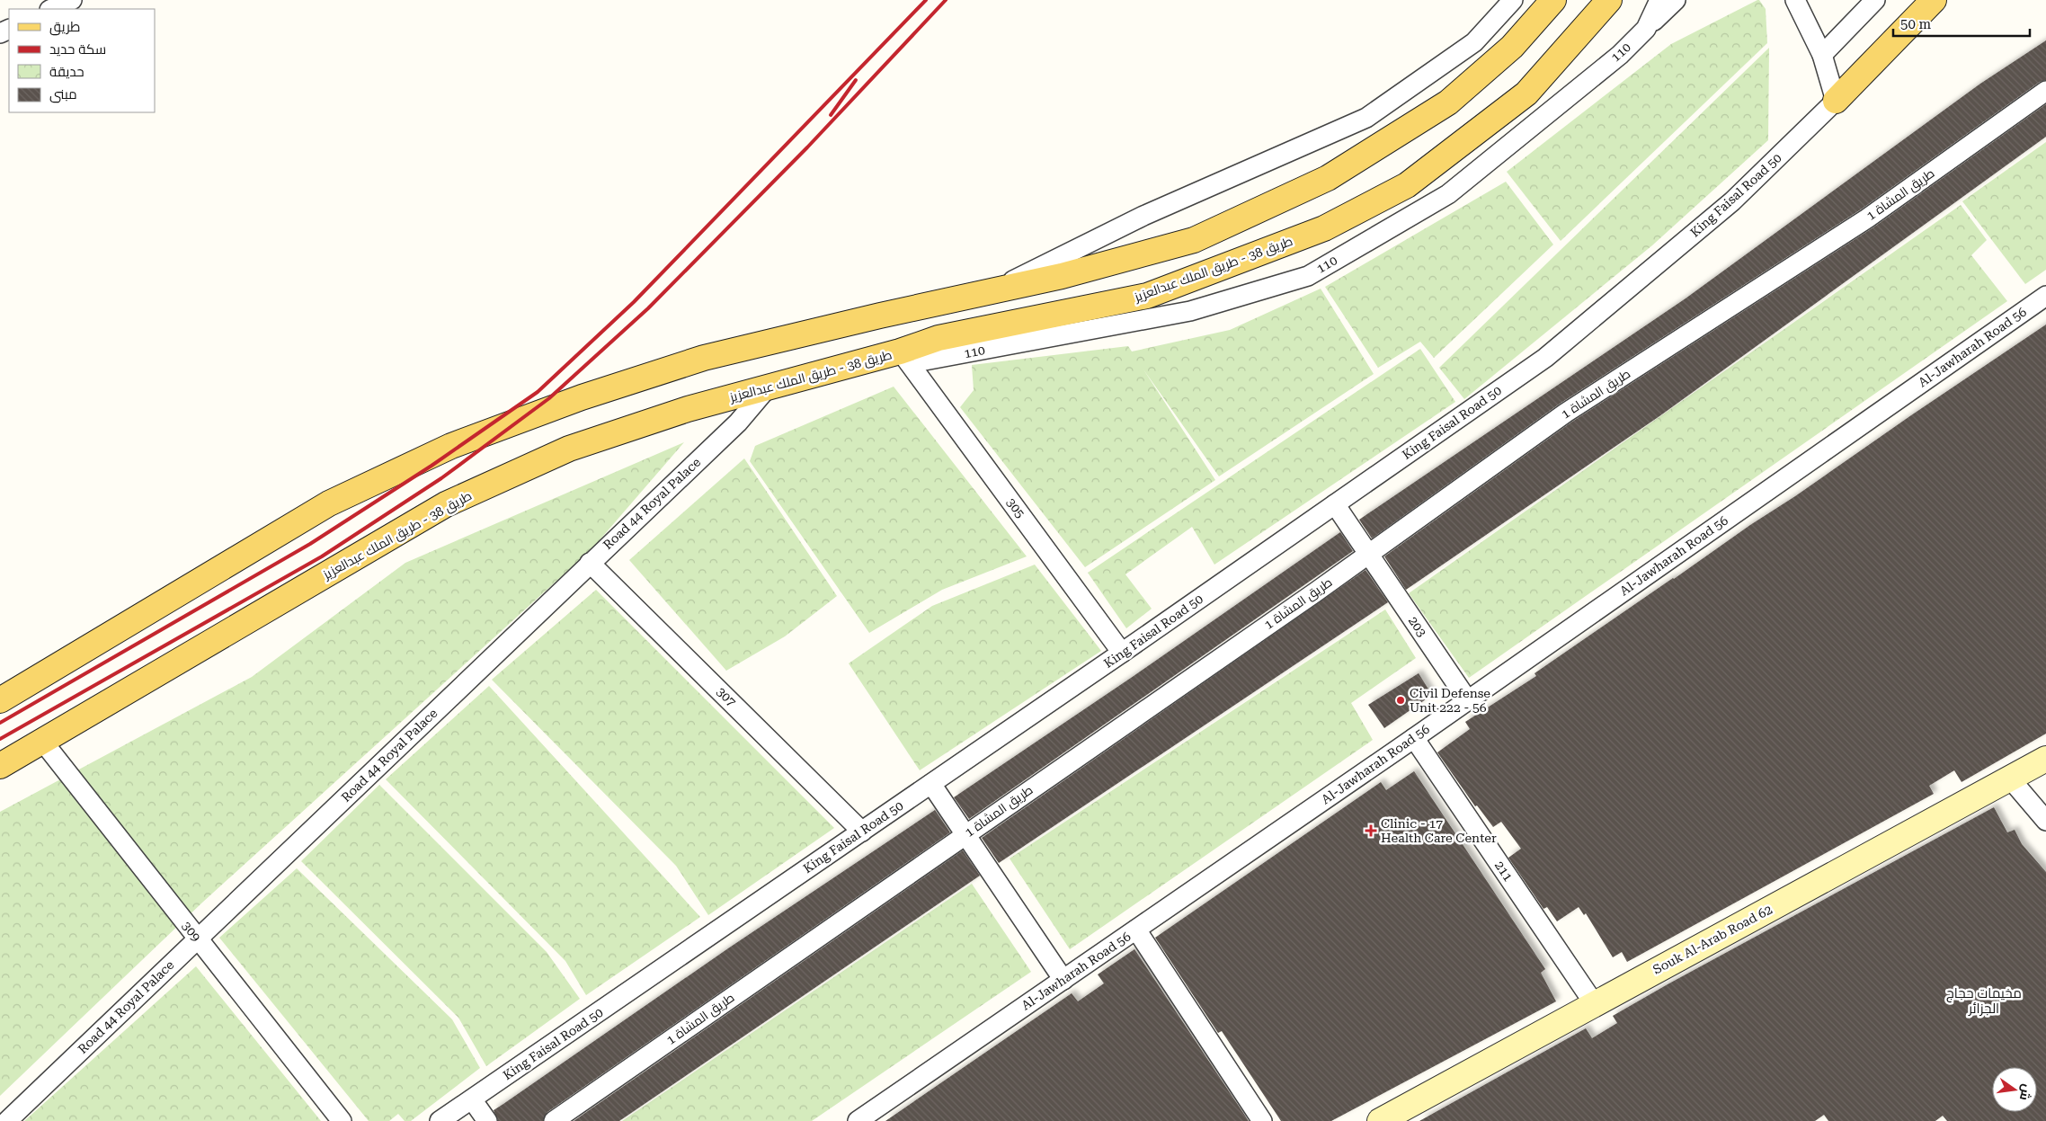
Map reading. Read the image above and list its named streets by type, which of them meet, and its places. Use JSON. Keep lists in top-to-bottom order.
{
  "streets": {
    "main road": ["طريق 38 - طريق الملك عبدالعزيز", "Souk Al-Arab Road 62"],
    "street": [
      "110",
      "طريق المشاة 1",
      "King Faisal Road 50",
      "Al-Jawharah Road 56",
      "Road 44 Royal Palace",
      "305",
      "203",
      "307",
      "211",
      "309"
    ]
  },
  "crossings": [
    ["110", "طريق 38 - طريق الملك عبدالعزيز"],
    ["110", "305"],
    ["طريق المشاة 1", "203"],
    ["King Faisal Road 50", "305"],
    ["King Faisal Road 50", "203"],
    ["King Faisal Road 50", "307"],
    ["طريق 38 - طريق الملك عبدالعزيز", "Road 44 Royal Palace"],
    ["طريق 38 - طريق الملك عبدالعزيز", "305"],
    ["طريق 38 - طريق الملك عبدالعزيز", "309"],
    ["Al-Jawharah Road 56", "203"],
    ["Al-Jawharah Road 56", "211"],
    ["Road 44 Royal Palace", "307"],
    ["Road 44 Royal Palace", "309"],
    ["211", "Souk Al-Arab Road 62"]
  ],
  "districts": ["مخيمات حجاج الجزائر"],
  "places": {
    "other": ["Civil Defense Unit 222 - 56"],
    "health": ["Clinic - 17 Health Care Center"]
  },
  "legend": [
    "طريق",
    "سكة حديد",
    "حديقة",
    "مبنى"
  ],
  "scale_bar": "50 m",
  "north": "right"
}
